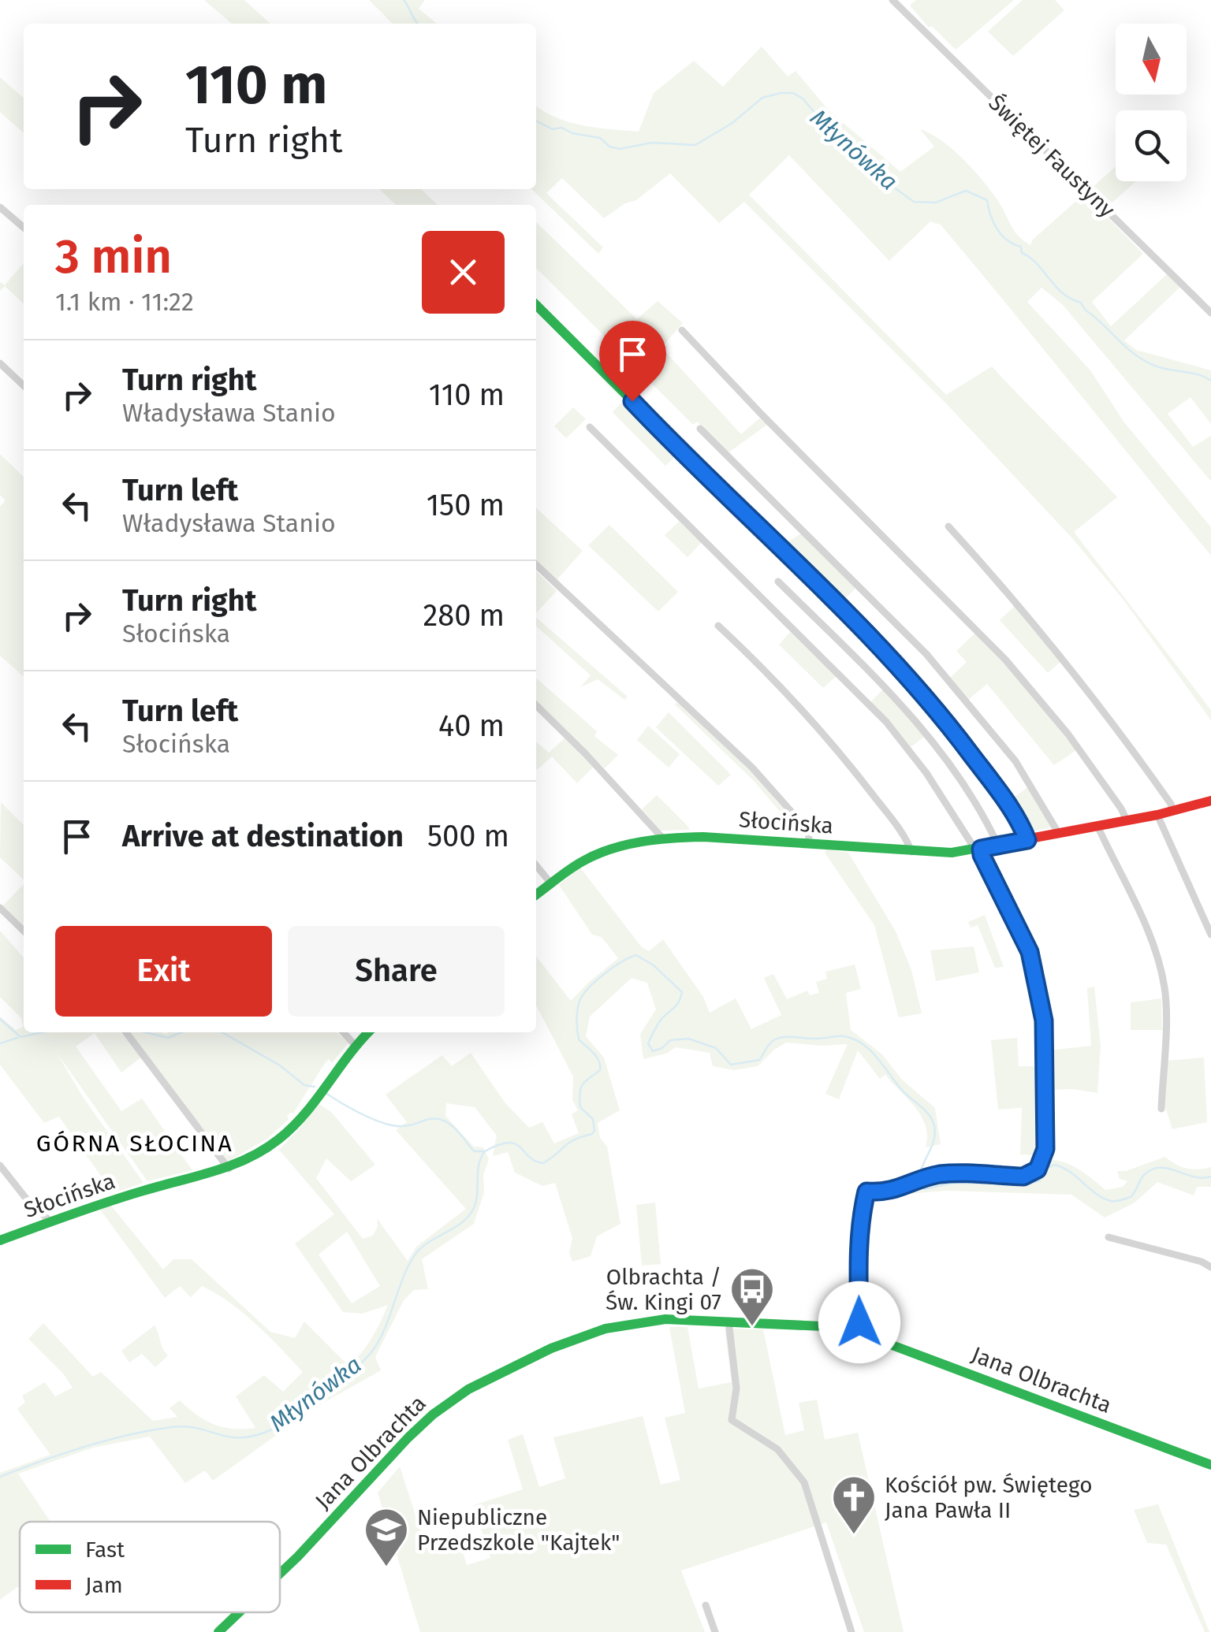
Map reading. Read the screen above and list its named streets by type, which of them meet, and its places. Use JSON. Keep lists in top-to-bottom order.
{
  "streets": {
    "street": ["Świętej Faustyny", "Słocińska", "Jana Olbrachta"]
  },
  "districts": ["GÓRNA SŁOCINA"],
  "water": ["Młynówka"],
  "places": {
    "bus stop": ["Olbrachta / Św. Kingi 07"],
    "church": ["Kościół pw. Świętego Jana Pawła II"],
    "school or university": ["Niepubliczne Przedszkole \"Kajtek\""]
  },
  "legend": ["Fast", "Jam"],
  "north": "bottom",
  "page": {
    "turn": ["110 m", "Turn right"],
    "heading": ["3 min", "1.1 km · 11:22"],
    "list": [
      {
        "name": "Turn right",
        "note": "Władysława Stanio",
        "value": "110 m"
      },
      {
        "name": "Turn left",
        "note": "Władysława Stanio",
        "value": "150 m"
      },
      {
        "name": "Turn right",
        "note": "Słocińska",
        "value": "280 m"
      },
      {
        "name": "Turn left",
        "note": "Słocińska",
        "value": "40 m"
      },
      {
        "name": "Arrive at destination",
        "value": "500 m"
      }
    ],
    "buttons": ["Exit", "Share"]
  }
}
